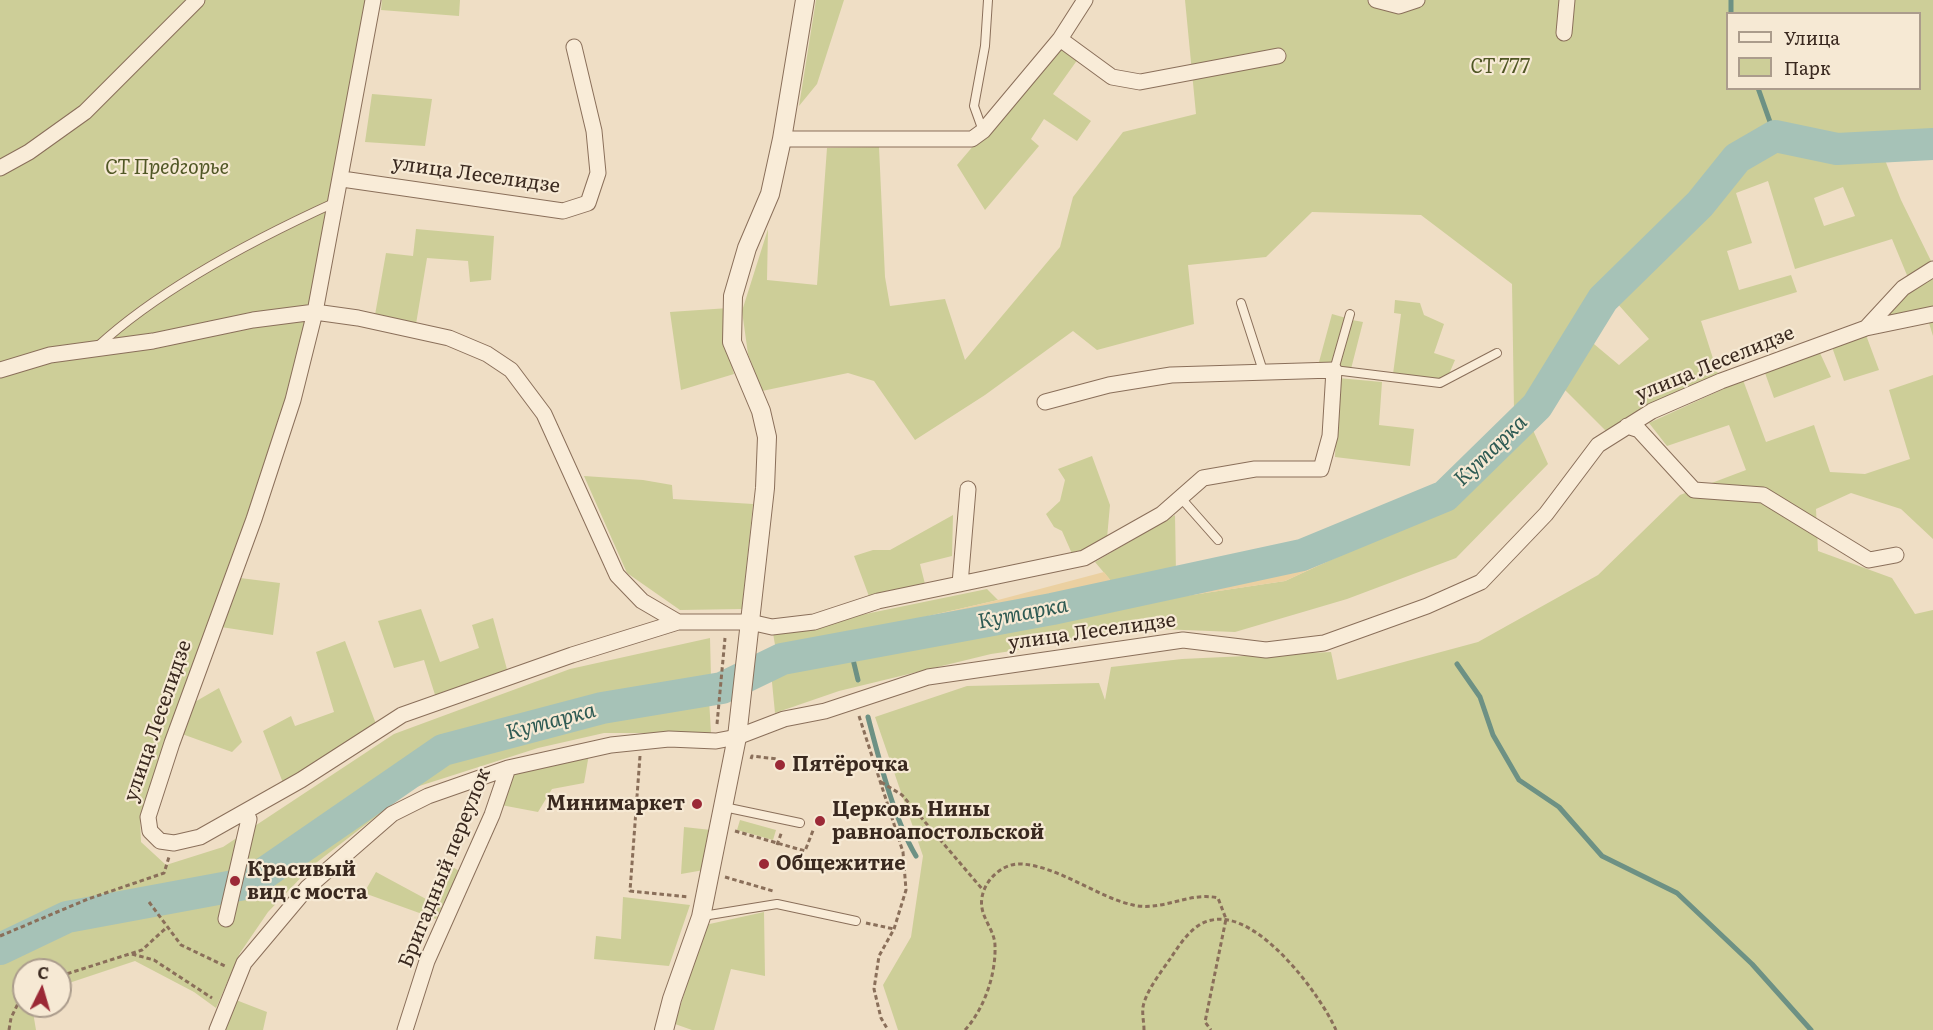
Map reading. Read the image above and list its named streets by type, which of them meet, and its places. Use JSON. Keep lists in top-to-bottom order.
{
  "streets": {
    "street": ["улица Леселидзе", "Бригадный переулок"]
  },
  "crossings": [
    ["улица Леселидзе", "Бригадный переулок"]
  ],
  "water": ["Кутарка"],
  "parks": ["СТ 777", "СТ Предгорье"],
  "places": [
    "Пятёрочка",
    "Минимаркет",
    "Церковь Нины равноапостольской",
    "Общежитие",
    "Красивый вид с моста"
  ],
  "legend": ["Улица", "Парк"],
  "north": "top"
}
